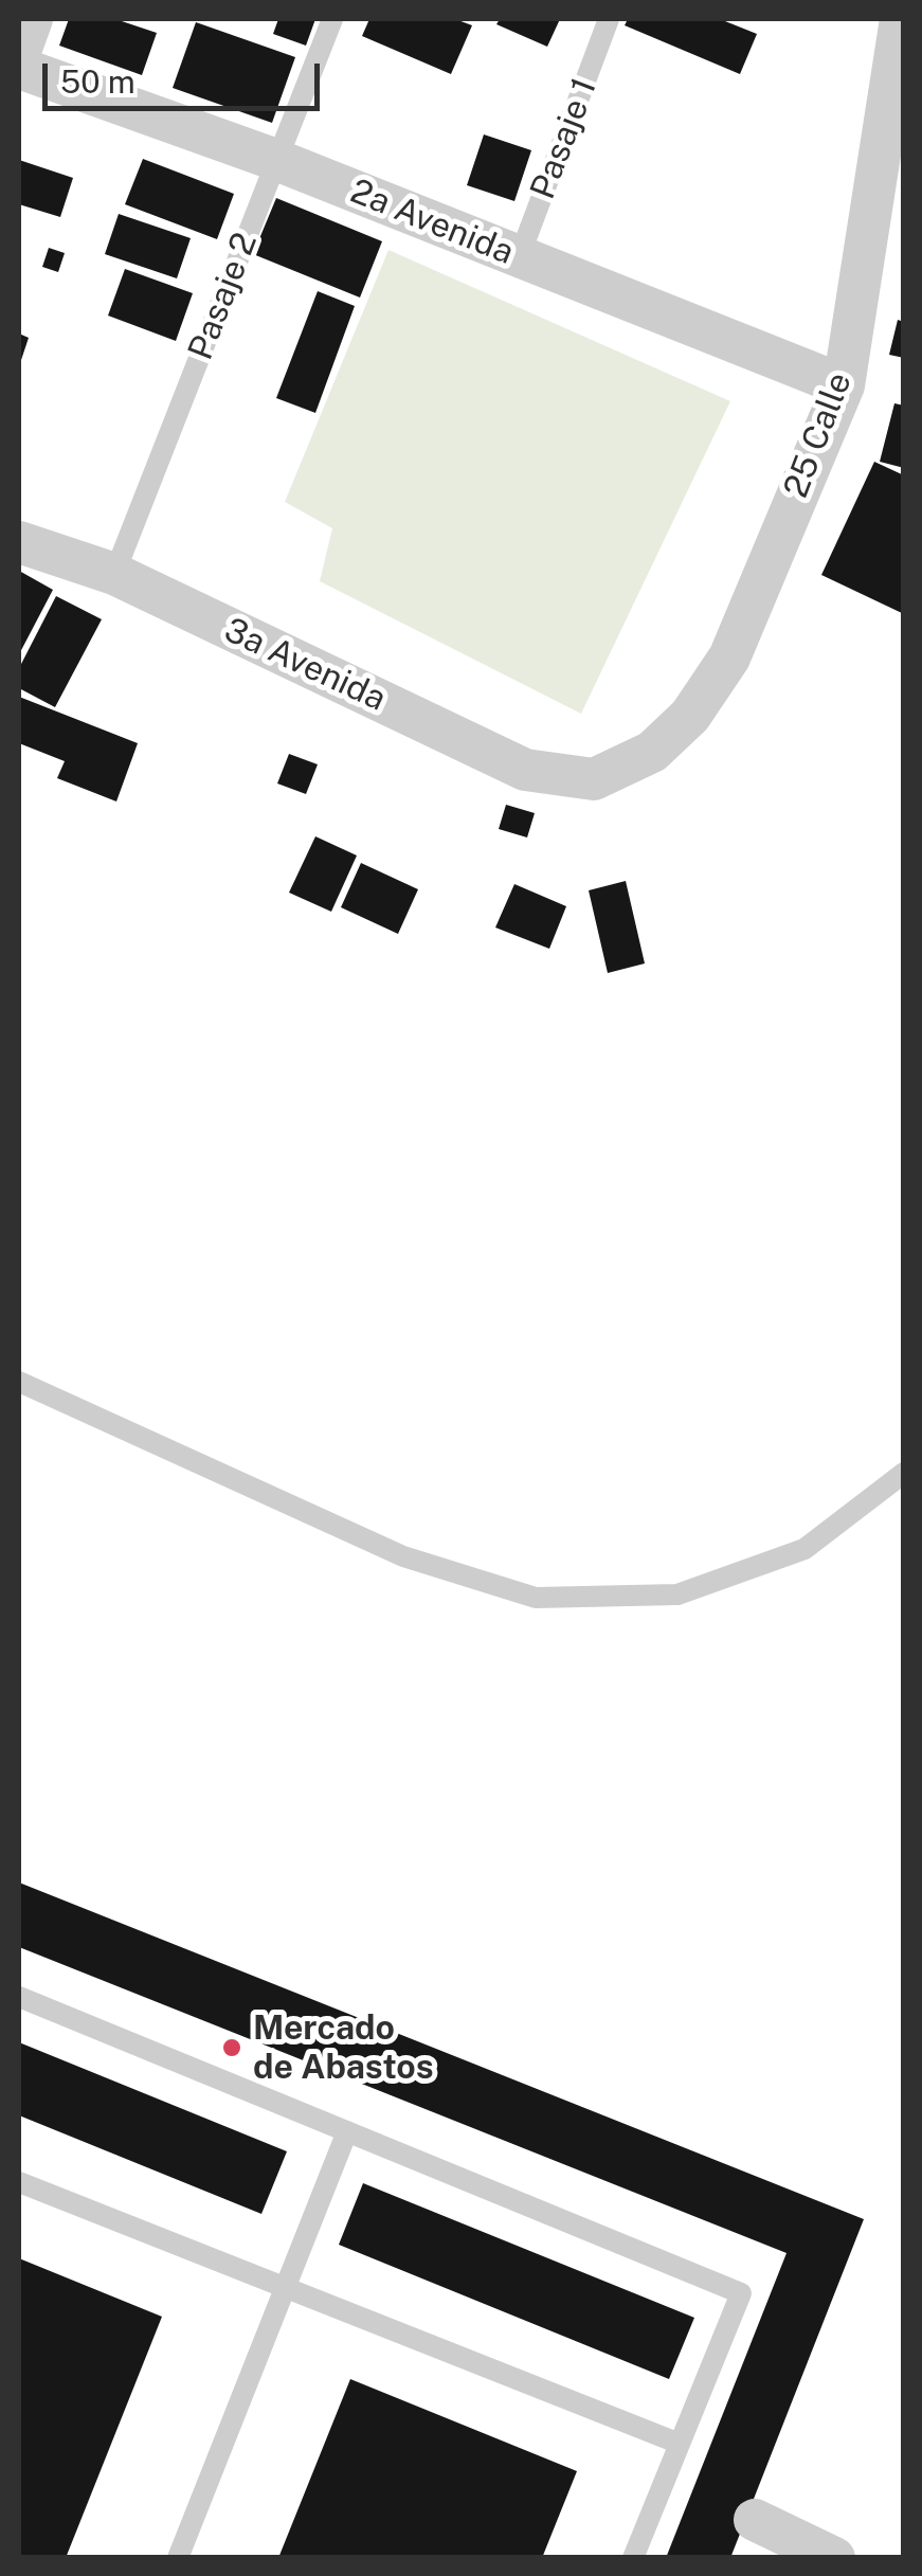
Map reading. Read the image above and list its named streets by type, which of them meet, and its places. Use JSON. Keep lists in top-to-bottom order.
{
  "streets": {
    "street": ["2a Avenida", "25 Calle", "3a Avenida"],
    "lane": ["Pasaje 1", "Pasaje 2"]
  },
  "crossings": [
    ["Pasaje 1", "2a Avenida"],
    ["2a Avenida", "Pasaje 2"],
    ["2a Avenida", "25 Calle"],
    ["Pasaje 2", "3a Avenida"],
    ["25 Calle", "3a Avenida"]
  ],
  "places": ["Mercado de Abastos"],
  "scale_bar": "50 m"
}
